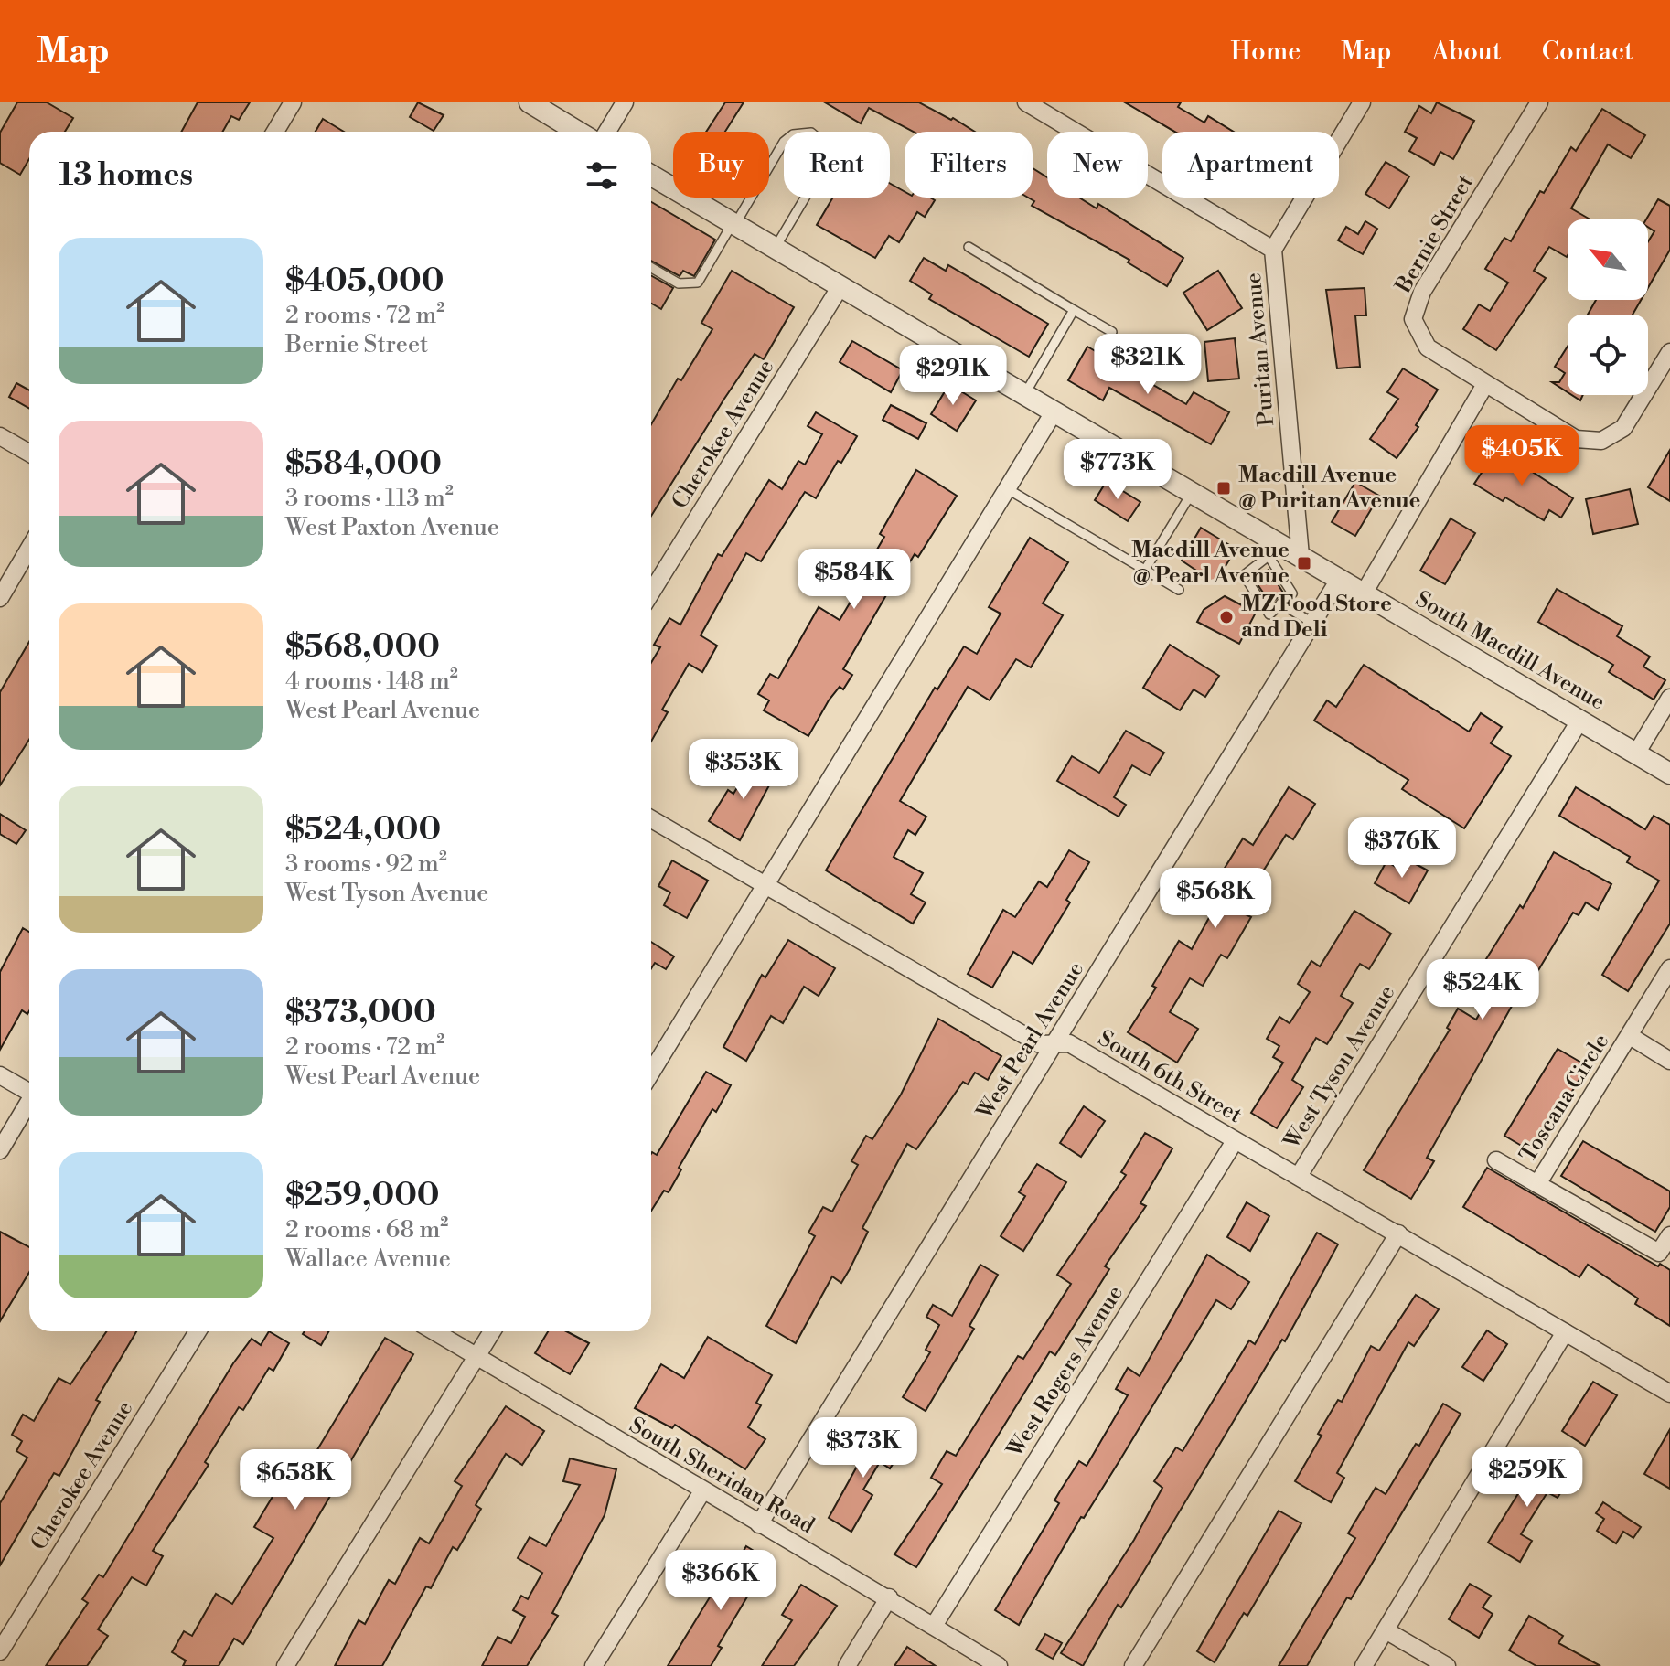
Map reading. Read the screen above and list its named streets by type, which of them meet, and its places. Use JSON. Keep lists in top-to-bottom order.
{
  "streets": {
    "street": [
      "Bernie Street",
      "Puritan Avenue",
      "Cherokee Avenue",
      "South Macdill Avenue",
      "West Pearl Avenue",
      "West Tyson Avenue",
      "South 6th Street",
      "Toscana Circle",
      "West Rogers Avenue",
      "South Sheridan Road"
    ]
  },
  "crossings": [
    ["Puritan Avenue", "South Macdill Avenue"],
    ["Cherokee Avenue", "South Macdill Avenue"],
    ["South Macdill Avenue", "West Pearl Avenue"],
    ["South Macdill Avenue", "West Tyson Avenue"],
    ["West Pearl Avenue", "South 6th Street"],
    ["West Pearl Avenue", "South Sheridan Road"],
    ["West Tyson Avenue", "South 6th Street"],
    ["South 6th Street", "West Rogers Avenue"],
    ["West Rogers Avenue", "South Sheridan Road"]
  ],
  "places": {
    "transit": ["Macdill Avenue @ Puritan Avenue", "Macdill Avenue @ Pearl Avenue"],
    "other": ["MZ Food Store and Deli"]
  },
  "north": "top left",
  "page": {
    "header": "Map",
    "nav": [
      "Home",
      "Map",
      "About",
      "Contact"
    ],
    "chip": [
      "Buy",
      "Rent",
      "Filters",
      "New",
      "Apartment"
    ],
    "heading": "13 homes",
    "list": [
      {
        "name": "$405,000",
        "note": "2 rooms · 72 m² · Bernie Street"
      },
      {
        "name": "$584,000",
        "note": "3 rooms · 113 m² · West Paxton Avenue"
      },
      {
        "name": "$568,000",
        "note": "4 rooms · 148 m² · West Pearl Avenue"
      },
      {
        "name": "$524,000",
        "note": "3 rooms · 92 m² · West Tyson Avenue"
      },
      {
        "name": "$373,000",
        "note": "2 rooms · 72 m² · West Pearl Avenue"
      },
      {
        "name": "$259,000",
        "note": "2 rooms · 68 m² · Wallace Avenue"
      }
    ],
    "price": [
      "$321K",
      "$291K",
      "$405K",
      "$773K",
      "$584K",
      "$353K",
      "$376K",
      "$568K",
      "$524K",
      "$373K",
      "$259K",
      "$658K",
      "$366K"
    ]
  }
}
